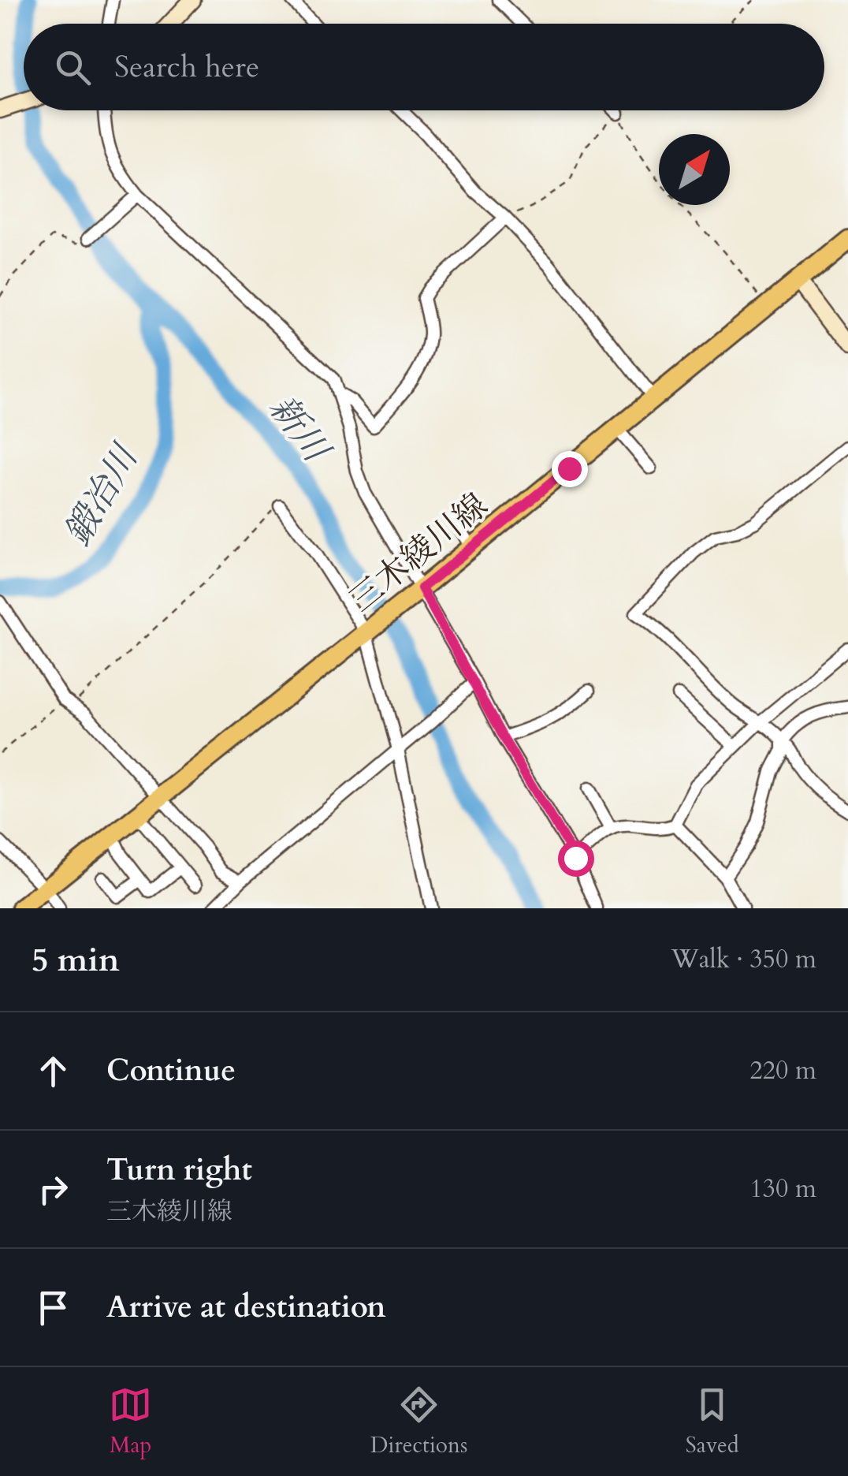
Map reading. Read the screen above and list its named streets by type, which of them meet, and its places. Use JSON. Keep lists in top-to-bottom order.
{
  "streets": {
    "main road": ["三木綾川線"]
  },
  "water": ["新川", "鍛冶川"],
  "north": "top right",
  "page": {
    "search": "Search here",
    "heading": ["5 min", "Walk · 350 m"],
    "list": [
      ["Continue", "220 m"],
      ["Turn right", "三木綾川線", "130 m"],
      "Arrive at destination"
    ],
    "nav": ["Map", "Directions", "Saved"]
  }
}
